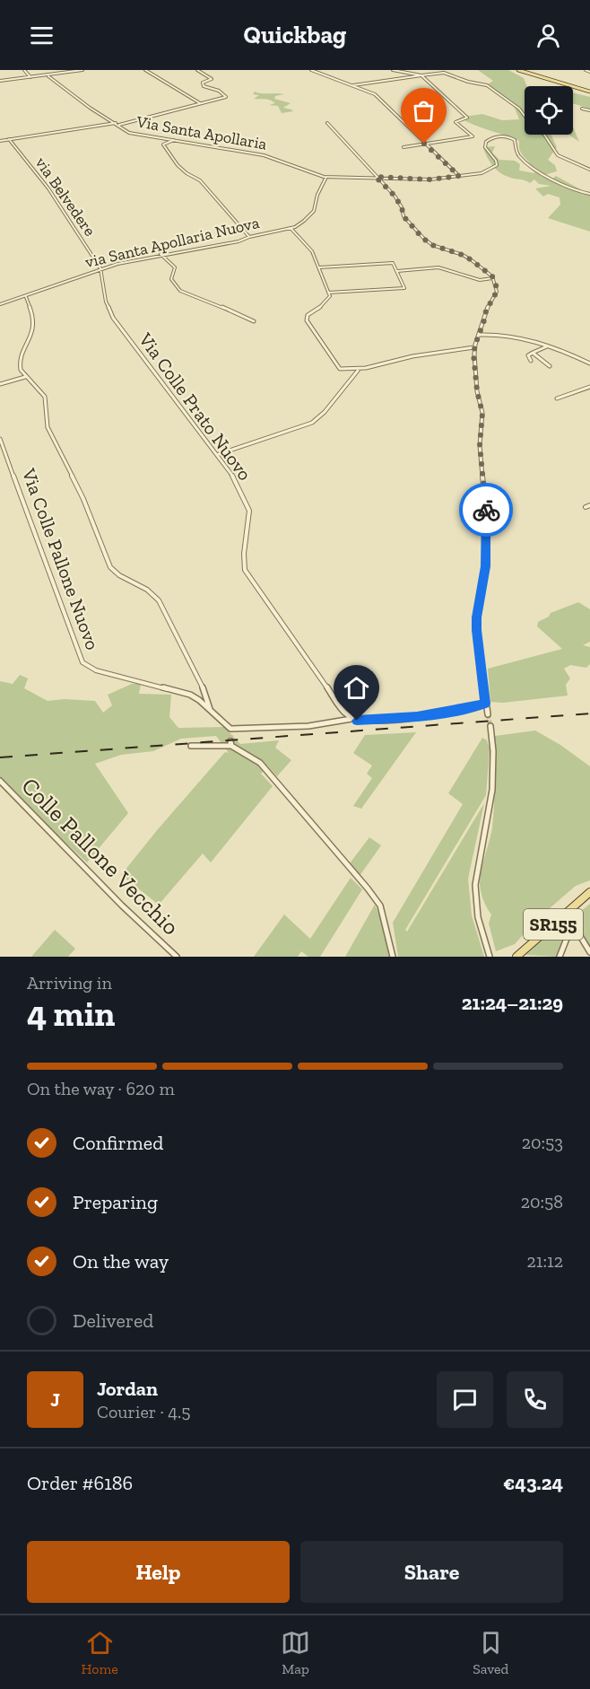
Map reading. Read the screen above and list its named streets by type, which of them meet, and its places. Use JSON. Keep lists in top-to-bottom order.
{
  "streets": {
    "main road": ["SR155"],
    "street": [
      "Via Santa Apollaria",
      "via Belvedere",
      "via Santa Apollaria Nuova",
      "Via Colle Prato Nuovo",
      "Via Colle Pallone Nuovo",
      "Colle Pallone Vecchio"
    ]
  },
  "crossings": [
    ["via Belvedere", "via Santa Apollaria Nuova"],
    ["via Belvedere", "Via Colle Prato Nuovo"],
    ["via Santa Apollaria Nuova", "Via Colle Prato Nuovo"]
  ],
  "page": {
    "header": "Quickbag",
    "heading": ["4 min", "Arriving in", "21:24–21:29"],
    "panel": [
      "Jordan",
      "Courier · 4.5",
      "Order #6186",
      "€43.24"
    ],
    "bar": "On the way · 620 m",
    "list": [
      ["Confirmed", "20:53"],
      ["Preparing", "20:58"],
      ["On the way", "21:12"],
      "Delivered"
    ],
    "round": "J",
    "buttons": ["Help", "Share"],
    "tabs": ["Home", "Map", "Saved"]
  }
}
